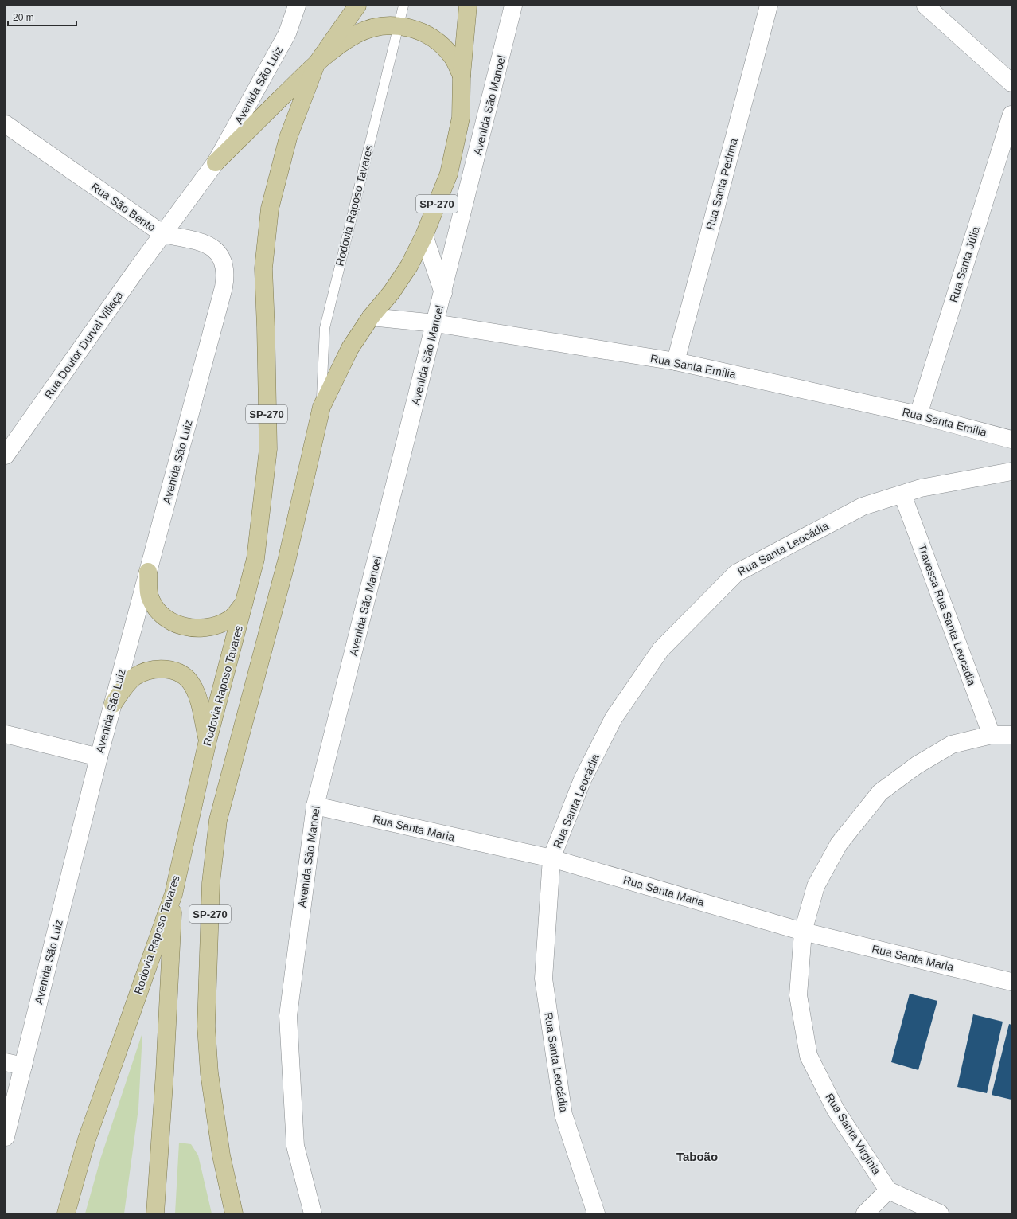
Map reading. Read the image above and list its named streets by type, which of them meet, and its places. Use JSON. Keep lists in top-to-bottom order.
{
  "streets": {
    "main road": ["SP-270", "Rodovia Raposo Tavares"],
    "street": [
      "Avenida São Luiz",
      "Avenida São Manoel",
      "Rua Santa Pedrina",
      "Rua São Bento",
      "Rua Santa Júlia",
      "Rua Doutor Durval Villaça",
      "Rua Santa Emília",
      "Rua Santa Leocádia",
      "Travessa Rua Santa Leocadia",
      "Rua Santa Maria",
      "Rua Santa Virgínia"
    ]
  },
  "crossings": [
    ["Avenida São Luiz", "Rua São Bento"],
    ["Avenida São Luiz", "Rua Doutor Durval Villaça"],
    ["Avenida São Manoel", "Rua Santa Emília"],
    ["Avenida São Manoel", "Rua Santa Maria"],
    ["Rua Santa Pedrina", "Rua Santa Emília"],
    ["SP-270", "Rodovia Raposo Tavares"],
    ["SP-270", "Rua Santa Emília"],
    ["Rua São Bento", "Rua Doutor Durval Villaça"],
    ["Rua Santa Júlia", "Rua Santa Emília"],
    ["Rua Santa Leocádia", "Travessa Rua Santa Leocadia"],
    ["Rua Santa Leocádia", "Rua Santa Maria"],
    ["Travessa Rua Santa Leocadia", "Rua Santa Virgínia"],
    ["Rua Santa Maria", "Rua Santa Virgínia"]
  ],
  "districts": ["Taboão"],
  "scale_bar": "20 m"
}
